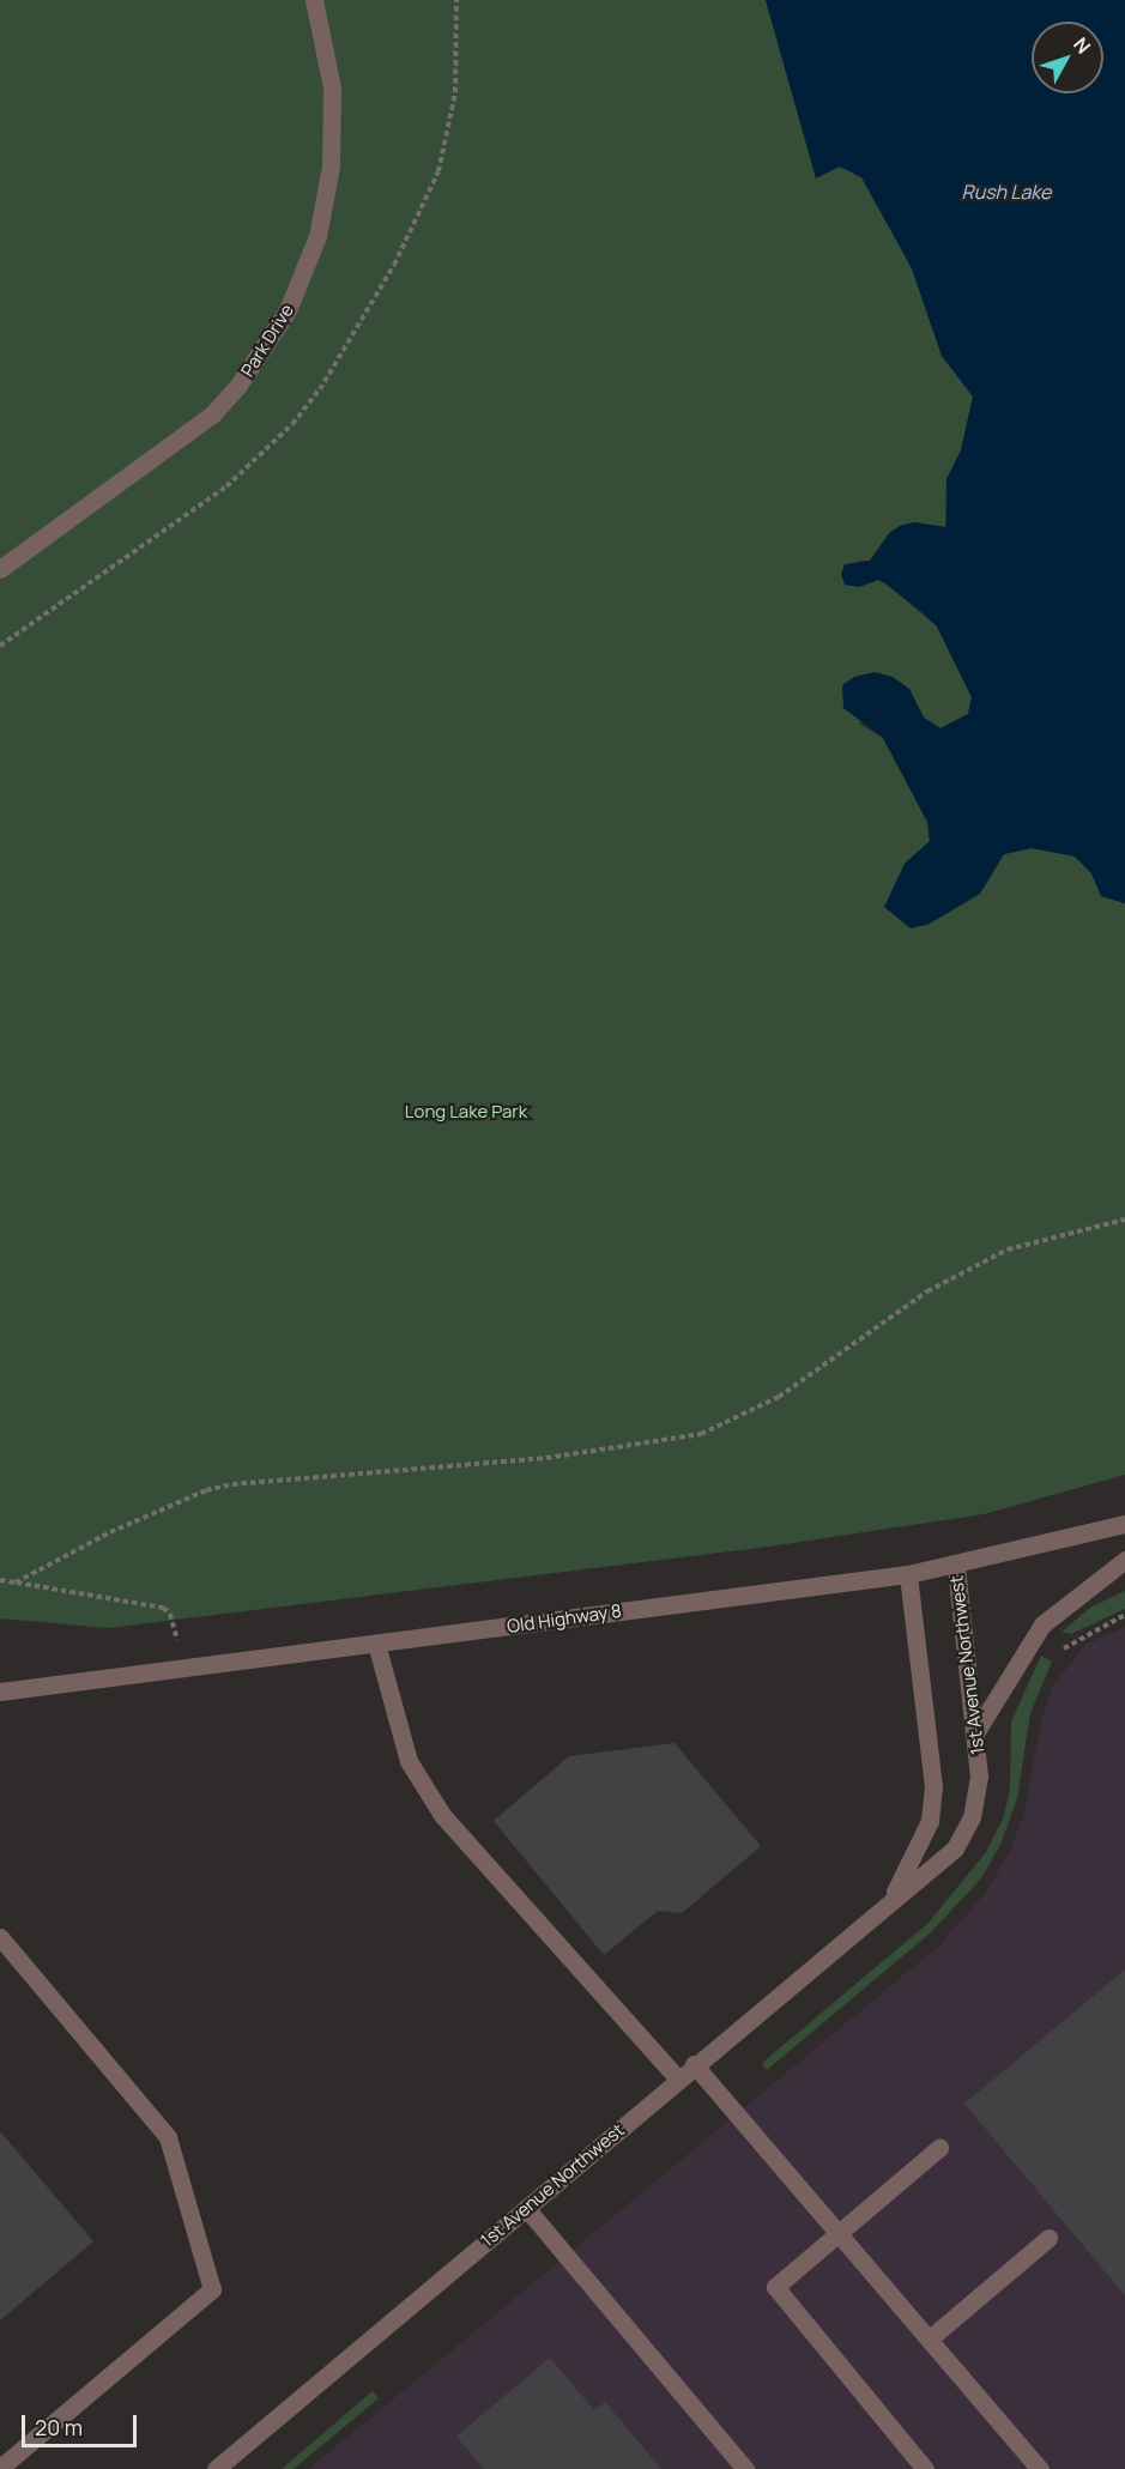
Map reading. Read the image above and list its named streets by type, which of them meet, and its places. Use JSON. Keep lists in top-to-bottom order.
{
  "streets": {
    "street": ["Park Drive", "Old Highway 8", "1st Avenue Northwest"]
  },
  "crossings": [
    ["Old Highway 8", "1st Avenue Northwest"]
  ],
  "water": ["Rush Lake"],
  "parks": ["Long Lake Park"],
  "scale_bar": "20 m",
  "north": "top right"
}
